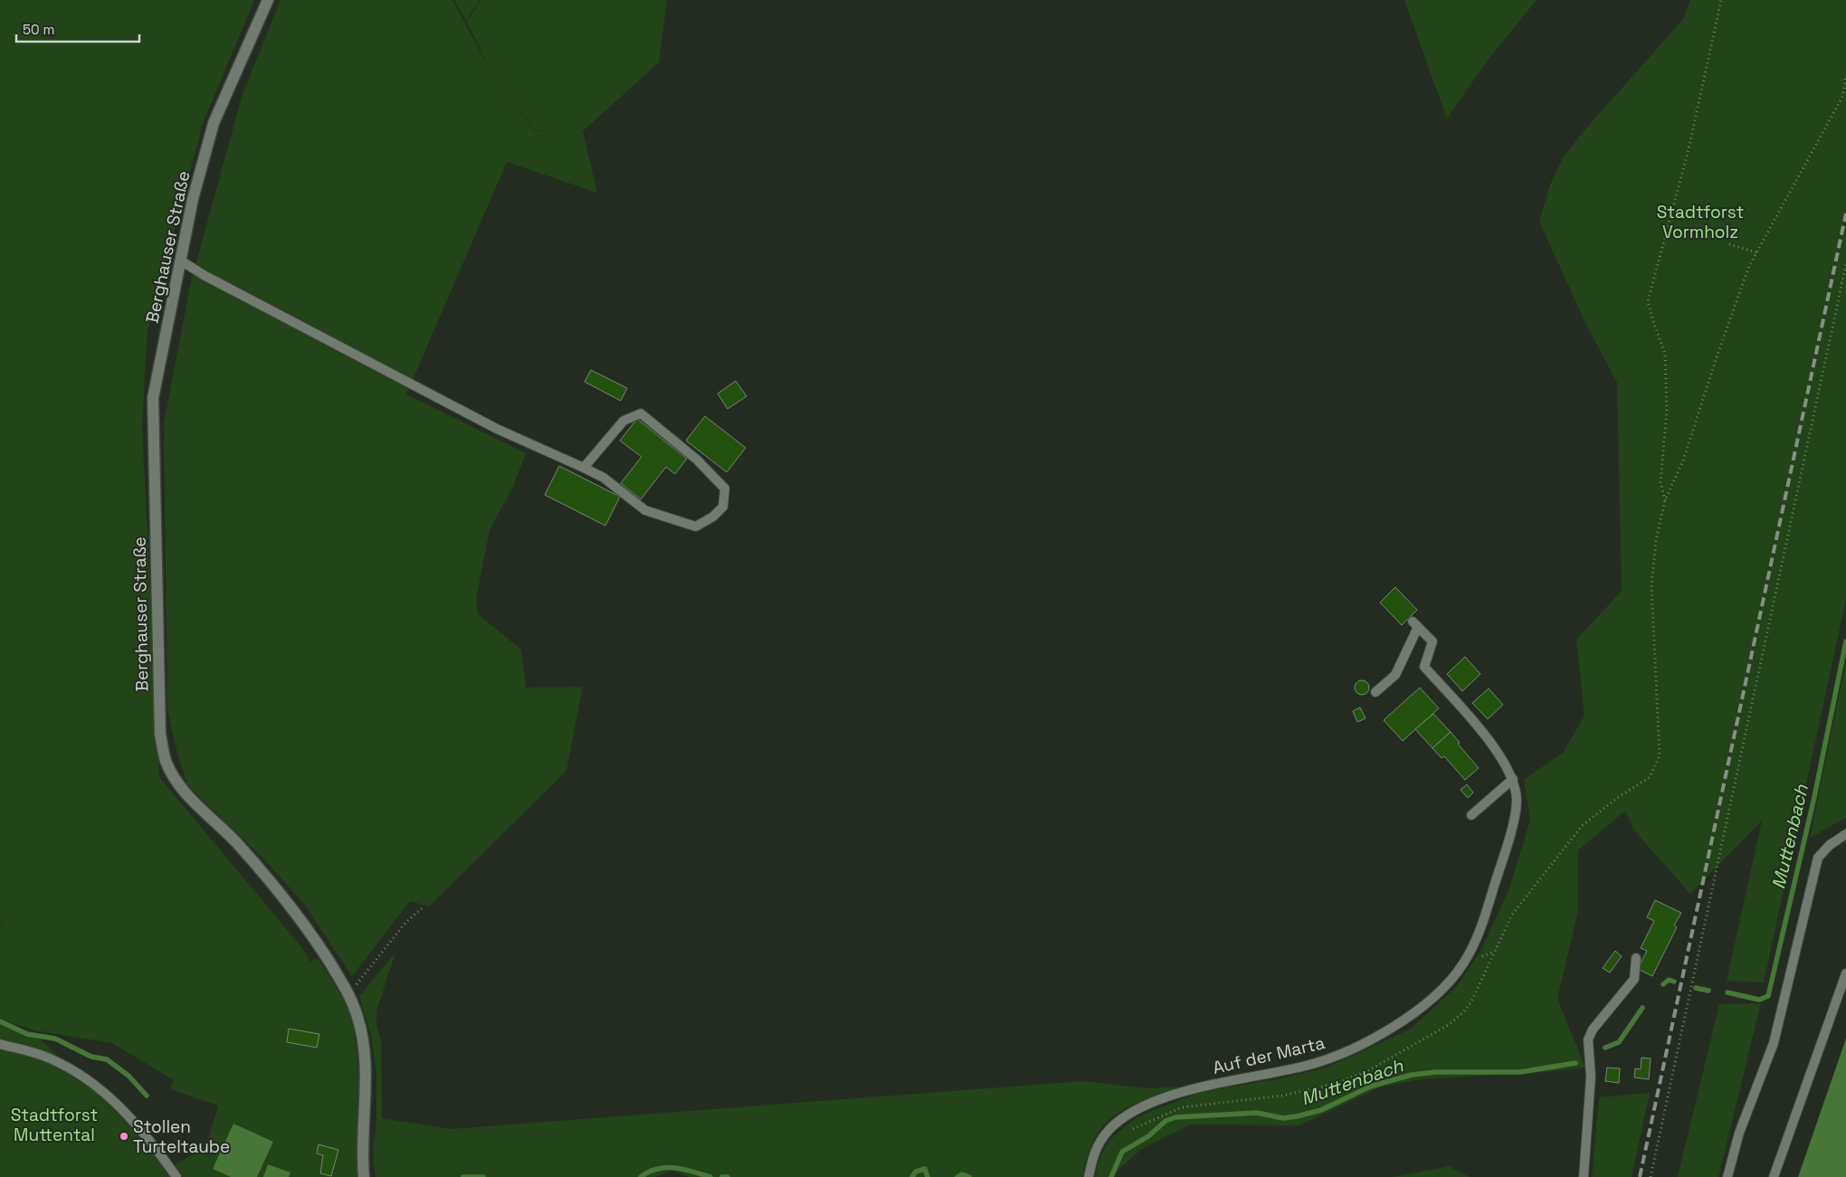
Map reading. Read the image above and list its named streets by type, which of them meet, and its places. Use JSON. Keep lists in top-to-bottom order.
{
  "streets": {
    "street": ["Berghauser Straße"],
    "lane": ["Auf der Marta"]
  },
  "water": ["Muttenbach"],
  "parks": ["Stadtforst Vormholz", "Stadtforst Muttental"],
  "places": ["Stollen Turteltaube"],
  "scale_bar": "50 m"
}
